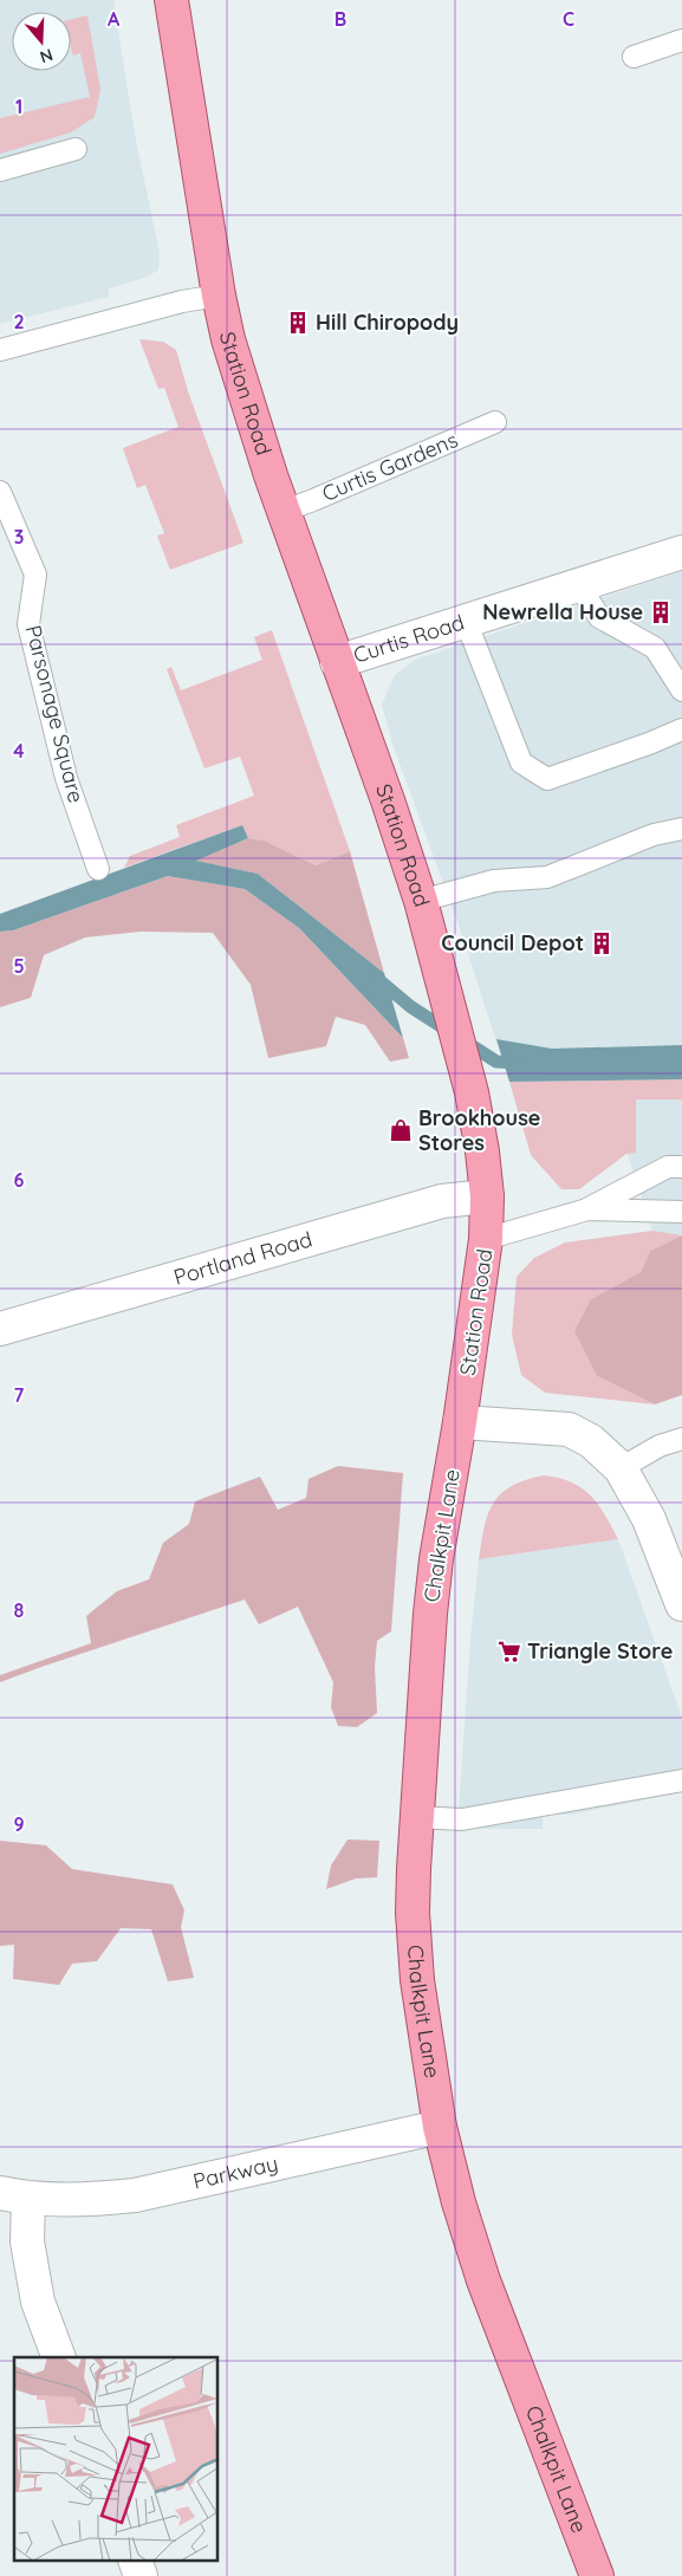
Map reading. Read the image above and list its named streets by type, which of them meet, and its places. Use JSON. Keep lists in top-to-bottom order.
{
  "streets": {
    "main road": ["Station Road", "Chalkpit Lane"],
    "street": ["Curtis Road", "Portland Road", "Parkway"],
    "lane": ["Curtis Gardens", "Parsonage Square"]
  },
  "crossings": [
    ["Station Road", "Curtis Gardens"],
    ["Station Road", "Curtis Road"],
    ["Station Road", "Portland Road"],
    ["Station Road", "Chalkpit Lane"],
    ["Chalkpit Lane", "Parkway"]
  ],
  "places": {
    "building": ["Hill Chiropody", "Newrella House", "Council Depot"],
    "shop": ["Brookhouse Stores"],
    "supermarket": ["Triangle Store"]
  },
  "north": "bottom",
  "grid": {
    "columns": ["A", "B", "C"],
    "rows": [
      "1",
      "2",
      "3",
      "4",
      "5",
      "6",
      "7",
      "8",
      "9"
    ]
  }
}
